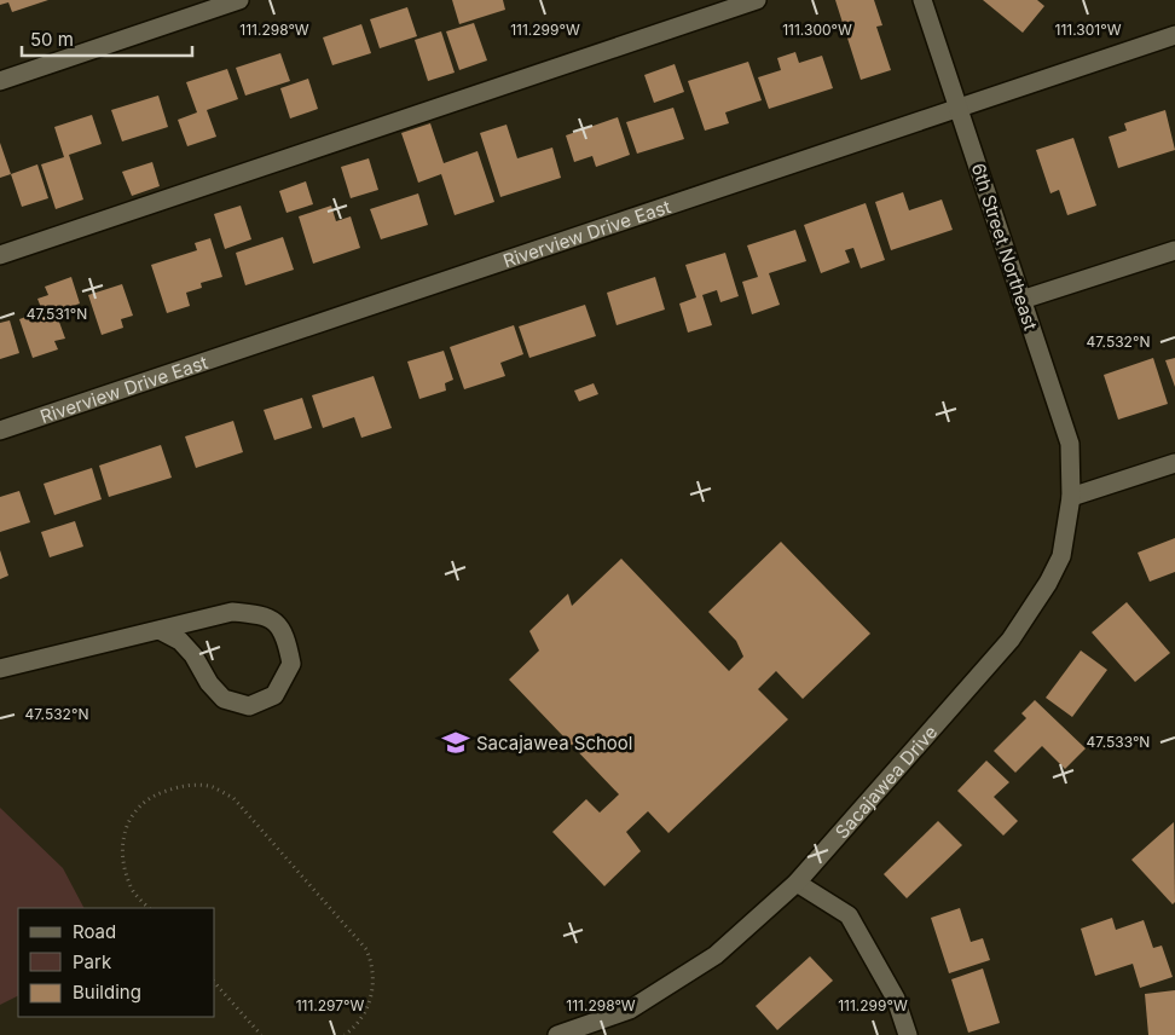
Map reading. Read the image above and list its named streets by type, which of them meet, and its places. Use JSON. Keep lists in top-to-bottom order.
{
  "streets": {
    "street": ["Riverview Drive East", "6th Street Northeast", "Sacajawea Drive"]
  },
  "crossings": [
    ["Riverview Drive East", "6th Street Northeast"],
    ["6th Street Northeast", "Sacajawea Drive"]
  ],
  "places": {
    "school or university": ["Sacajawea School"]
  },
  "legend": ["Road", "Park", "Building"],
  "scale_bar": "50 m",
  "coordinates": [
    "111.298°W",
    "111.299°W",
    "111.300°W",
    "111.301°W",
    "47.531°N",
    "47.532°N",
    "47.533°N",
    "111.297°W"
  ]
}
